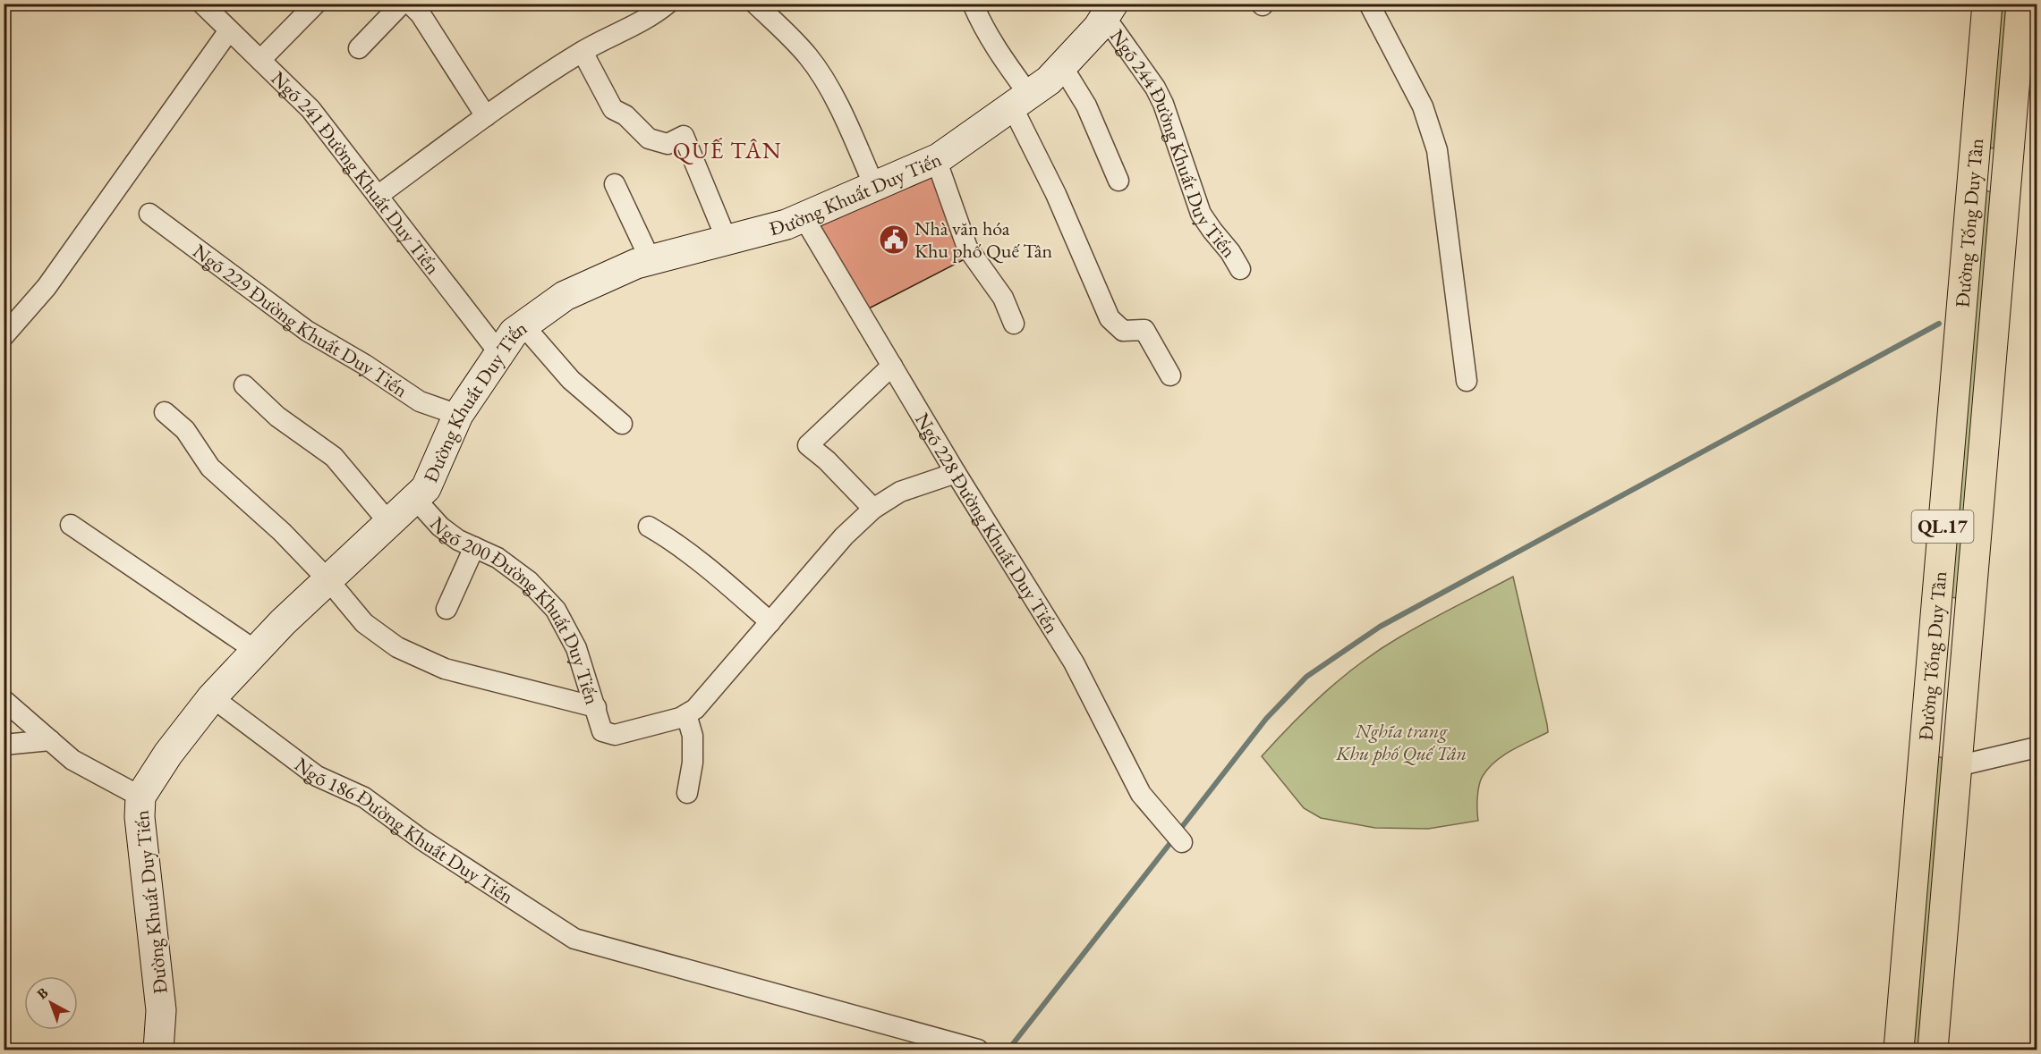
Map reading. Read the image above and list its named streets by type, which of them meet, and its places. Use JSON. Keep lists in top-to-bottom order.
{
  "streets": {
    "highway": ["Đường Tống Duy Tân", "QL.17"],
    "main road": ["Đường Khuất Duy Tiến"],
    "street": [
      "Ngõ 244 Đường Khuất Duy Tiến",
      "Ngõ 241 Đường Khuất Duy Tiến",
      "Ngõ 229 Đường Khuất Duy Tiến",
      "Ngõ 228 Đường Khuất Duy Tiến",
      "Ngõ 200 Đường Khuất Duy Tiến",
      "Ngõ 186 Đường Khuất Duy Tiến"
    ]
  },
  "crossings": [
    ["Ngõ 244 Đường Khuất Duy Tiến", "Đường Khuất Duy Tiến"],
    ["Ngõ 241 Đường Khuất Duy Tiến", "Đường Khuất Duy Tiến"],
    ["Đường Khuất Duy Tiến", "Ngõ 229 Đường Khuất Duy Tiến"],
    ["Đường Khuất Duy Tiến", "Ngõ 228 Đường Khuất Duy Tiến"],
    ["Đường Khuất Duy Tiến", "Ngõ 200 Đường Khuất Duy Tiến"],
    ["Đường Khuất Duy Tiến", "Ngõ 186 Đường Khuất Duy Tiến"]
  ],
  "districts": ["QUẾ TÂN"],
  "parks": ["Nghĩa trang Khu phố Quế Tân"],
  "places": {
    "public building": ["Nhà văn hóa Khu phố Quế Tân"]
  },
  "north": "top left"
}
